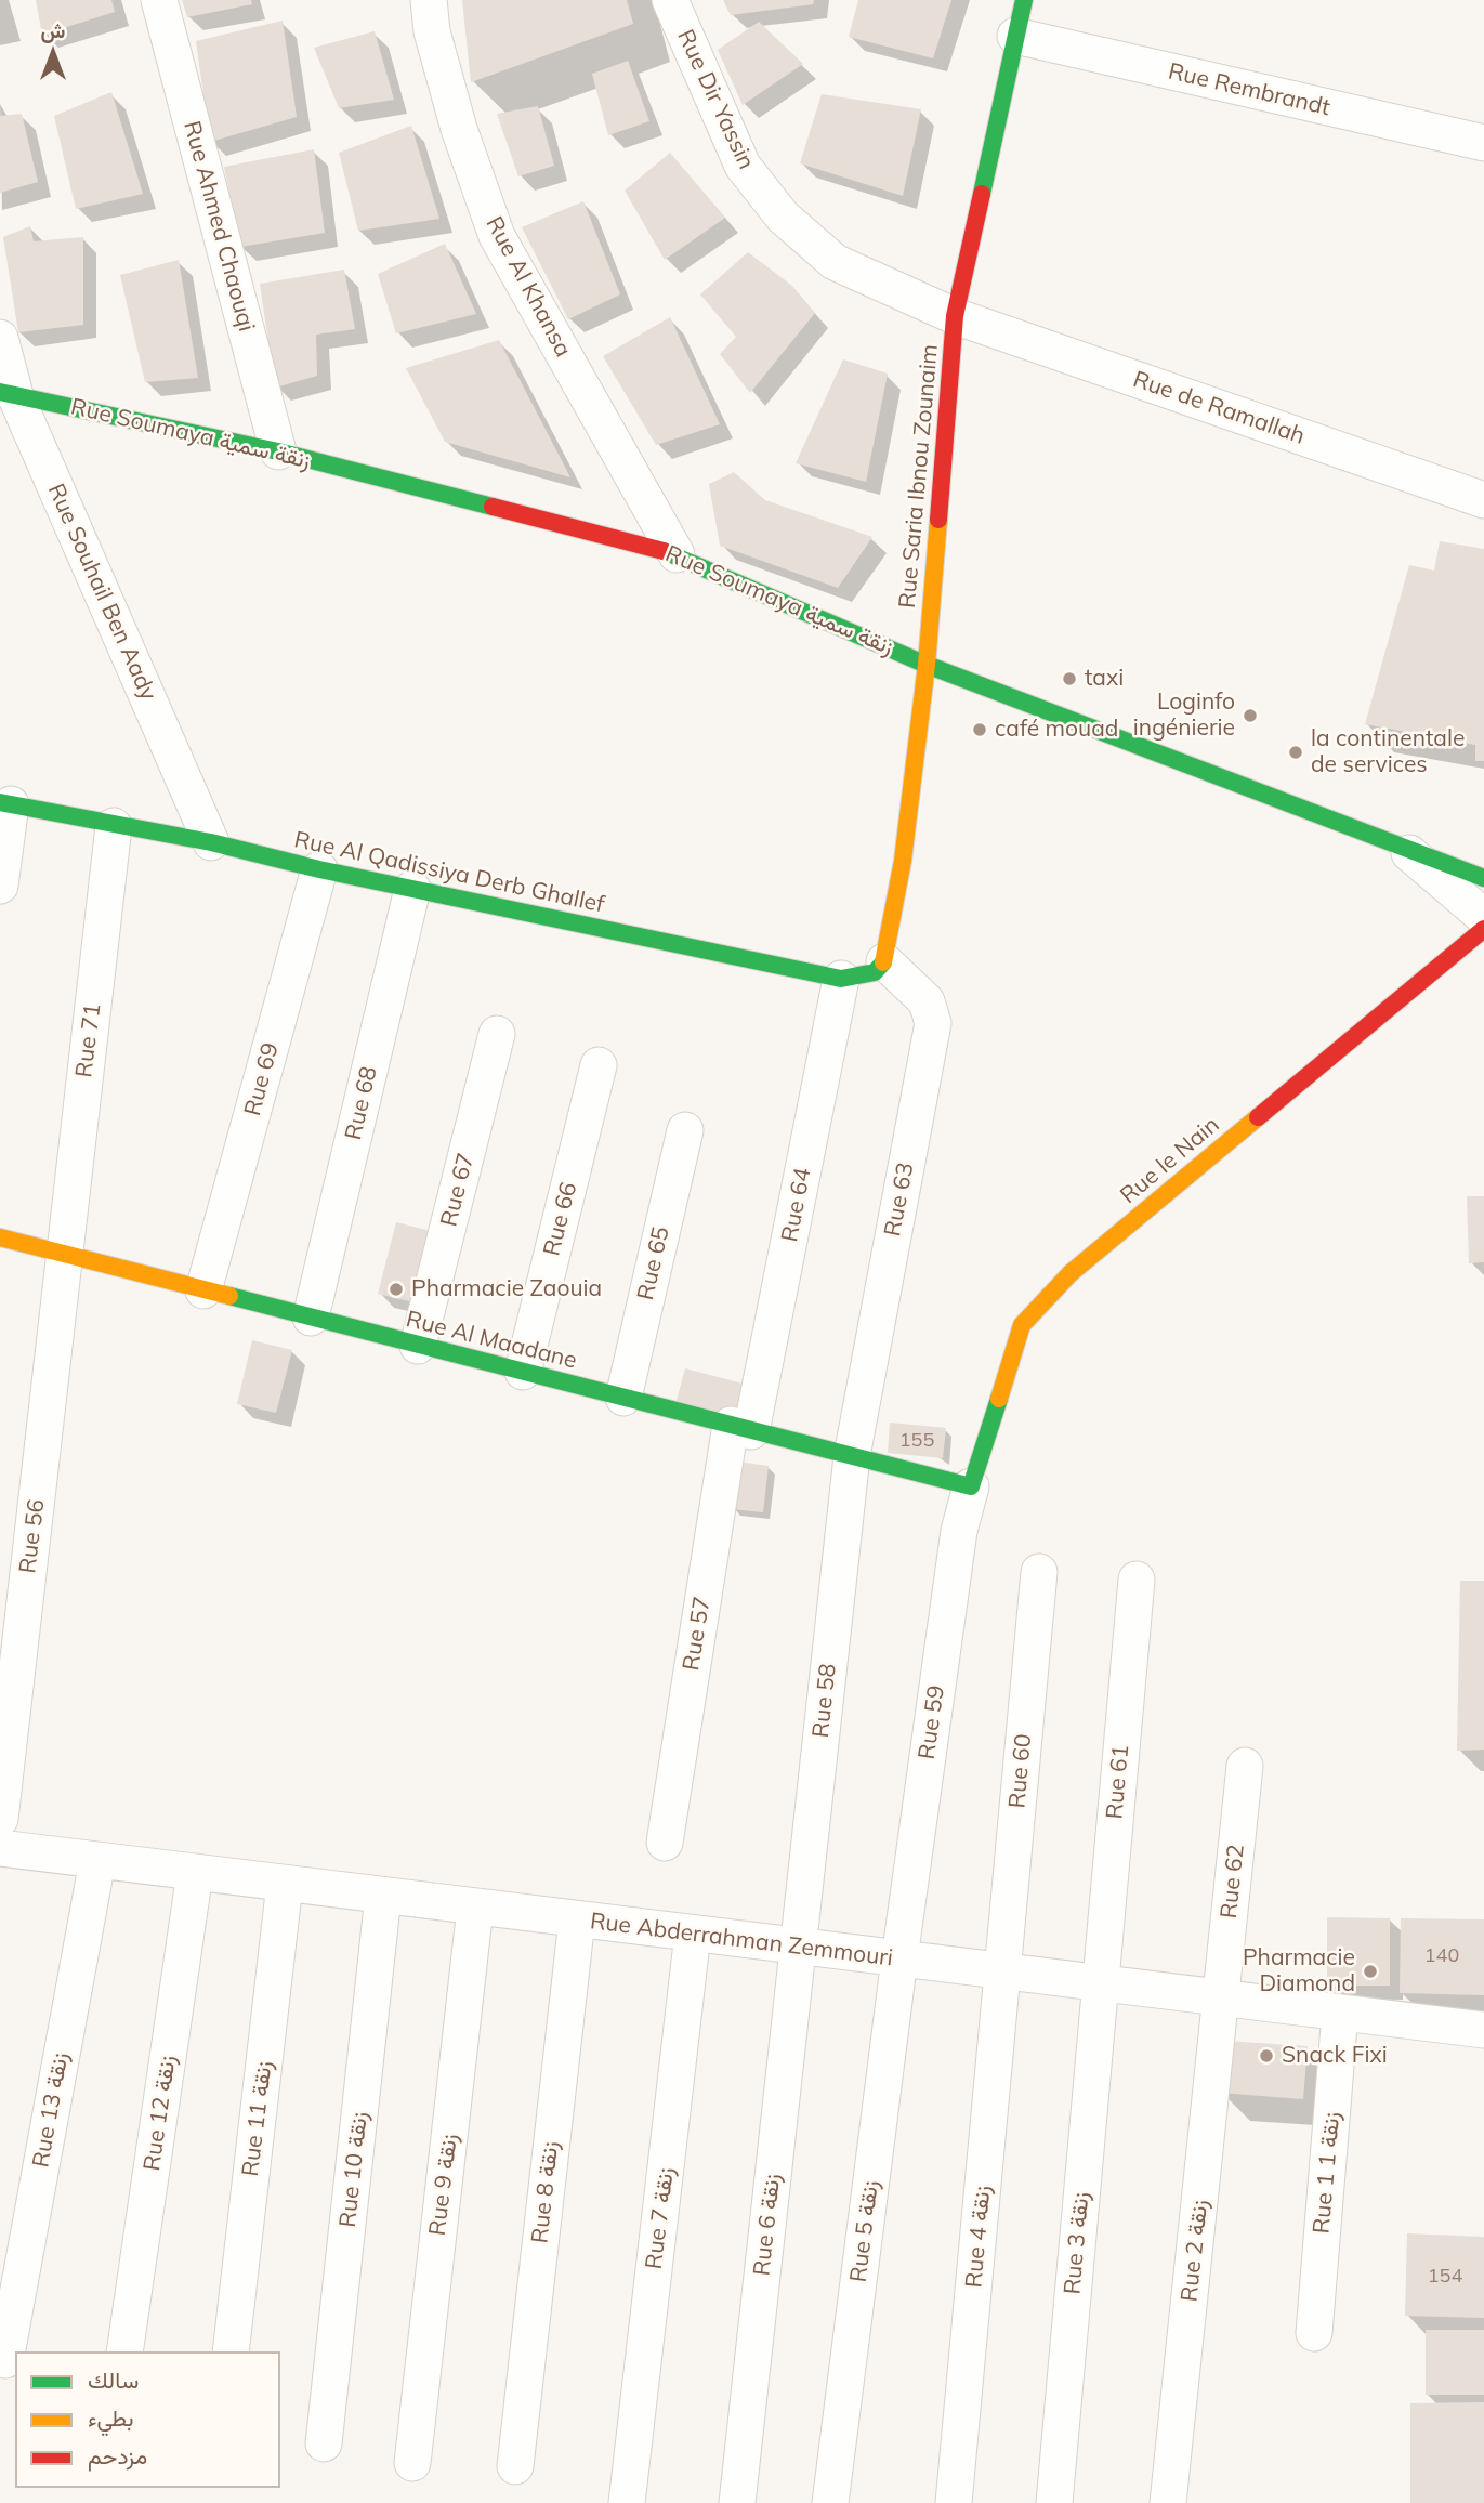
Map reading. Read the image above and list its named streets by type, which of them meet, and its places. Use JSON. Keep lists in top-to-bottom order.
{
  "streets": {
    "street": [
      "Rue Rembrandt",
      "Rue Dir Yassin",
      "Rue Ahmed Chaouqi",
      "Rue Al Khansa",
      "Rue de Ramallah",
      "Rue Soumaya زنقة سمية",
      "Rue Saria Ibnou Zounaim",
      "Rue Souhail Ben Aady",
      "Rue Al Qadissiya Derb Ghallef",
      "Rue 71",
      "Rue 69",
      "Rue 68",
      "Rue le Nain",
      "Rue 67",
      "Rue 63",
      "Rue 64",
      "Rue 66",
      "Rue 65",
      "Rue Al Maadane",
      "Rue 56",
      "Rue 57",
      "Rue 58",
      "Rue 59",
      "Rue 60",
      "Rue 61",
      "Rue 62",
      "Rue Abderrahman Zemmouri",
      "Rue 13 زنقة",
      "Rue 12 زنقة",
      "Rue 11 زنقة",
      "Rue 10 زنقة",
      "Rue 1 زنقة 1",
      "Rue 9 زنقة",
      "Rue 8 زنقة",
      "Rue 7 زنقة",
      "Rue 6 زنقة",
      "Rue 5 زنقة",
      "Rue 4 زنقة",
      "Rue 3 زنقة",
      "Rue 2 زنقة"
    ]
  },
  "crossings": [
    ["Rue Rembrandt", "Rue Saria Ibnou Zounaim"],
    ["Rue Dir Yassin", "Rue de Ramallah"],
    ["Rue Dir Yassin", "Rue Saria Ibnou Zounaim"],
    ["Rue Ahmed Chaouqi", "Rue Soumaya زنقة سمية"],
    ["Rue Al Khansa", "Rue Soumaya زنقة سمية"],
    ["Rue de Ramallah", "Rue Saria Ibnou Zounaim"],
    ["Rue Soumaya زنقة سمية", "Rue Saria Ibnou Zounaim"],
    ["Rue Soumaya زنقة سمية", "Rue Souhail Ben Aady"],
    ["Rue Saria Ibnou Zounaim", "Rue Al Qadissiya Derb Ghallef"],
    ["Rue Saria Ibnou Zounaim", "Rue 63"],
    ["Rue Souhail Ben Aady", "Rue Al Qadissiya Derb Ghallef"],
    ["Rue Al Qadissiya Derb Ghallef", "Rue 71"],
    ["Rue Al Qadissiya Derb Ghallef", "Rue 69"],
    ["Rue Al Qadissiya Derb Ghallef", "Rue 68"],
    ["Rue Al Qadissiya Derb Ghallef", "Rue 63"],
    ["Rue Al Qadissiya Derb Ghallef", "Rue 64"],
    ["Rue 71", "Rue Al Maadane"],
    ["Rue 71", "Rue 56"],
    ["Rue 69", "Rue Al Maadane"],
    ["Rue 68", "Rue Al Maadane"],
    ["Rue le Nain", "Rue Al Maadane"],
    ["Rue le Nain", "Rue 59"],
    ["Rue 67", "Rue Al Maadane"],
    ["Rue 63", "Rue Al Maadane"],
    ["Rue 63", "Rue 58"],
    ["Rue 64", "Rue Al Maadane"],
    ["Rue 64", "Rue 57"],
    ["Rue 66", "Rue Al Maadane"],
    ["Rue 65", "Rue Al Maadane"],
    ["Rue Al Maadane", "Rue 56"],
    ["Rue Al Maadane", "Rue 57"],
    ["Rue Al Maadane", "Rue 58"],
    ["Rue Al Maadane", "Rue 59"],
    ["Rue 58", "Rue Abderrahman Zemmouri"],
    ["Rue 58", "Rue 6 زنقة"],
    ["Rue 59", "Rue Abderrahman Zemmouri"],
    ["Rue 59", "Rue 5 زنقة"],
    ["Rue 60", "Rue Abderrahman Zemmouri"],
    ["Rue 60", "Rue 4 زنقة"],
    ["Rue 61", "Rue Abderrahman Zemmouri"],
    ["Rue 61", "Rue 3 زنقة"],
    ["Rue 62", "Rue Abderrahman Zemmouri"],
    ["Rue 62", "Rue 2 زنقة"],
    ["Rue Abderrahman Zemmouri", "Rue 13 زنقة"],
    ["Rue Abderrahman Zemmouri", "Rue 12 زنقة"],
    ["Rue Abderrahman Zemmouri", "Rue 11 زنقة"],
    ["Rue Abderrahman Zemmouri", "Rue 10 زنقة"],
    ["Rue Abderrahman Zemmouri", "Rue 1 زنقة 1"],
    ["Rue Abderrahman Zemmouri", "Rue 9 زنقة"],
    ["Rue Abderrahman Zemmouri", "Rue 8 زنقة"],
    ["Rue Abderrahman Zemmouri", "Rue 7 زنقة"],
    ["Rue Abderrahman Zemmouri", "Rue 6 زنقة"],
    ["Rue Abderrahman Zemmouri", "Rue 5 زنقة"],
    ["Rue Abderrahman Zemmouri", "Rue 4 زنقة"],
    ["Rue Abderrahman Zemmouri", "Rue 3 زنقة"],
    ["Rue Abderrahman Zemmouri", "Rue 2 زنقة"]
  ],
  "places": [
    "taxi",
    "Loginfo ingénierie",
    "café mouad",
    "la continentale de services",
    "Pharmacie Zaouia",
    "Pharmacie Diamond",
    "Snack Fixi"
  ],
  "house_numbers": ["155", "140", "154"],
  "legend": ["سالك", "بطيء", "مزدحم"],
  "north": "top"
}
